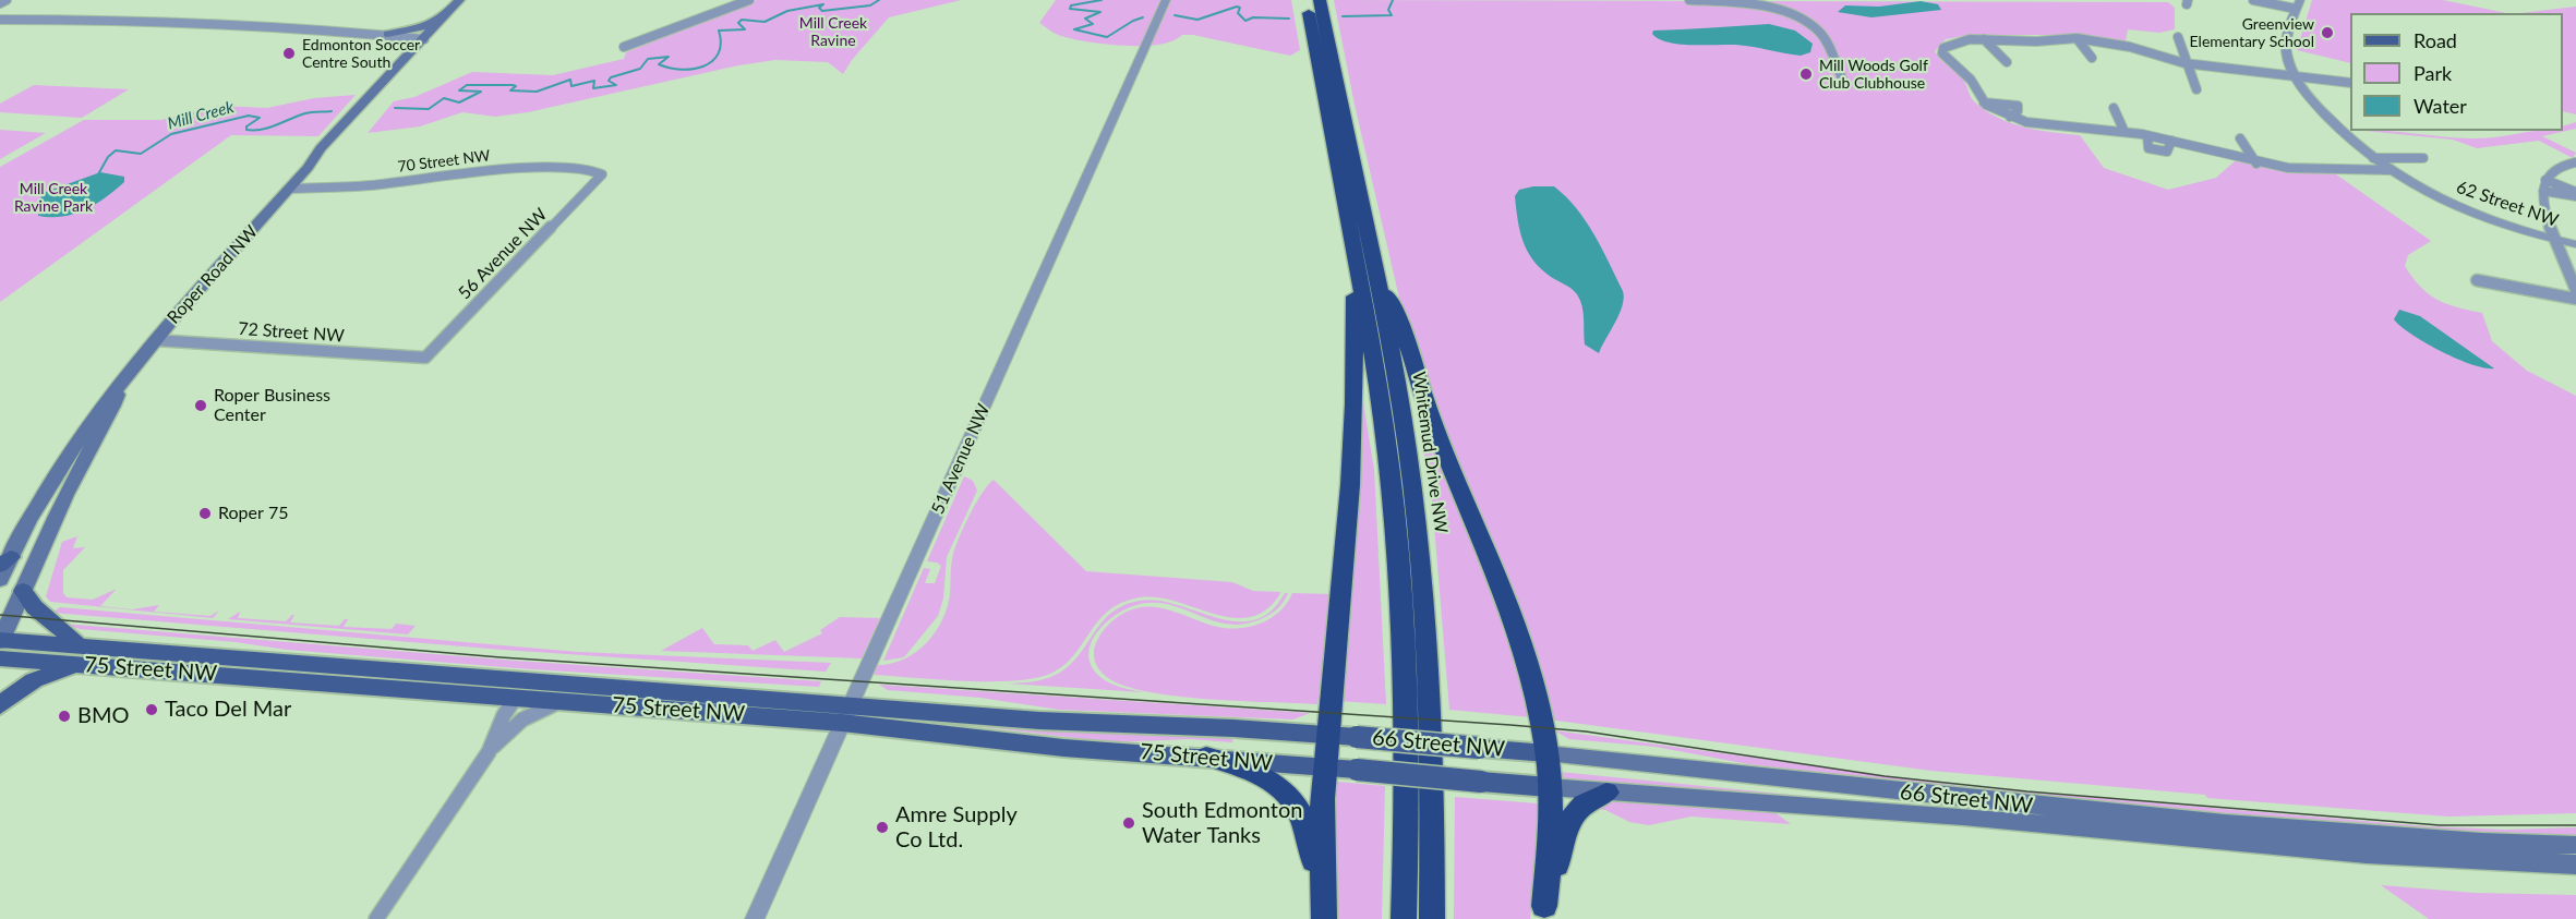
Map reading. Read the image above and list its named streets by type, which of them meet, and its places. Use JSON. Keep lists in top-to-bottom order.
{
  "streets": {
    "highway": ["Whitemud Drive NW"],
    "main road": ["Roper Road NW", "75 Street NW", "66 Street NW"],
    "street": [
      "70 Street NW",
      "62 Street NW",
      "56 Avenue NW",
      "72 Street NW",
      "51 Avenue NW"
    ]
  },
  "crossings": [
    ["70 Street NW", "56 Avenue NW"],
    ["70 Street NW", "Roper Road NW"],
    ["56 Avenue NW", "72 Street NW"],
    ["Roper Road NW", "72 Street NW"],
    ["Roper Road NW", "75 Street NW"],
    ["51 Avenue NW", "75 Street NW"],
    ["75 Street NW", "66 Street NW"]
  ],
  "water": ["Mill Creek"],
  "parks": ["Mill Creek Ravine", "Mill Creek Ravine Park"],
  "places": [
    "Greenview Elementary School",
    "Edmonton Soccer Centre South",
    "Mill Woods Golf Club Clubhouse",
    "Roper Business Center",
    "Roper 75",
    "Taco Del Mar",
    "BMO",
    "South Edmonton Water Tanks",
    "Amre Supply Co Ltd."
  ],
  "legend": ["Road", "Park", "Water"]
}
